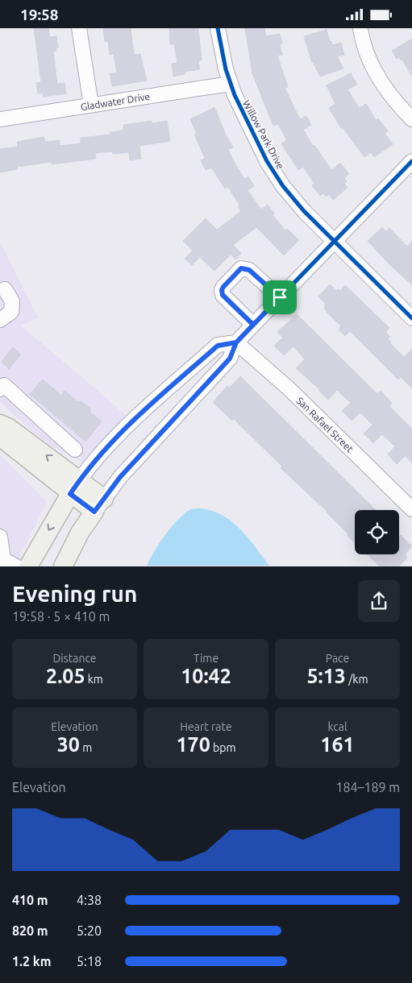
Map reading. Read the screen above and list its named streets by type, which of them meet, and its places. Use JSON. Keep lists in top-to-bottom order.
{
  "streets": {
    "street": ["Gladwater Drive", "Willow Park Drive", "San Rafael Street"]
  },
  "crossings": [
    ["Gladwater Drive", "Willow Park Drive"]
  ],
  "page": {
    "status": "19:58",
    "heading": ["Evening run", "19:58 · 5 × 410 m"],
    "stats": [
      ["Distance", "2.05 km"],
      ["Time", "10:42"],
      ["Pace", "5:13 /km"],
      ["Elevation", "30 m"],
      ["Heart rate", "170 bpm"],
      ["kcal", "161"]
    ],
    "chart": ["Elevation", "184–189 m"],
    "list": [
      {
        "name": "410 m",
        "note": "4:38"
      },
      {
        "name": "820 m",
        "note": "5:20"
      },
      {
        "name": "1.2 km",
        "note": "5:18"
      }
    ]
  }
}
